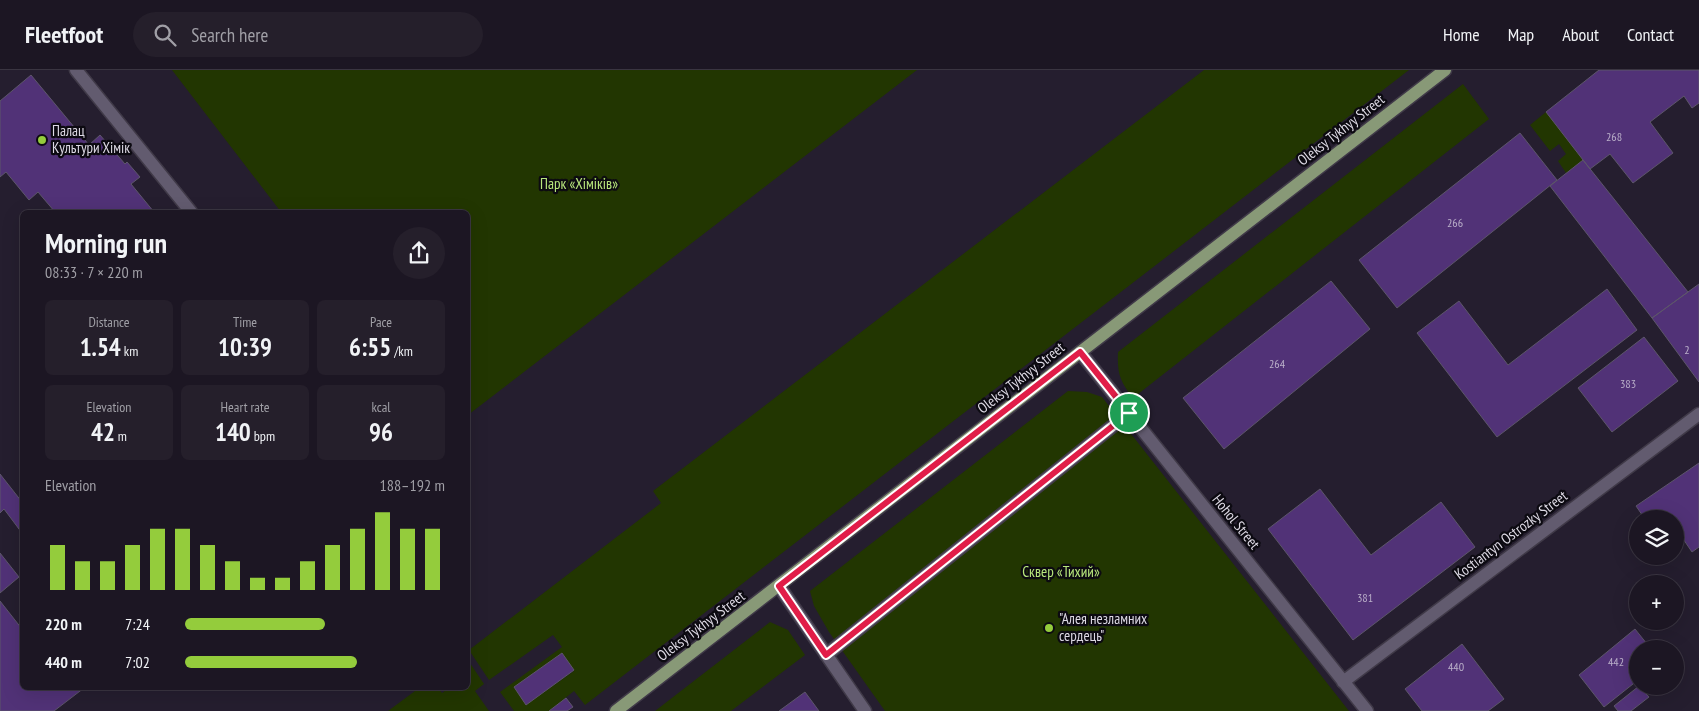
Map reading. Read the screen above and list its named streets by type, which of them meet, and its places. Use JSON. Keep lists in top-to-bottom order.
{
  "streets": {
    "main road": ["Oleksy Tykhyy Street"],
    "street": ["Hohol Street", "Kostiantyn Ostrozky Street"]
  },
  "crossings": [
    ["Oleksy Tykhyy Street", "Hohol Street"],
    ["Hohol Street", "Kostiantyn Ostrozky Street"]
  ],
  "parks": ["Парк «Хіміків»", "Сквер «Тихий»"],
  "places": ["Палац Культури Хімік", "\"Алея незламних сердець\""],
  "house_numbers": [
    "268",
    "266",
    "2",
    "264",
    "383",
    "381",
    "442",
    "440"
  ],
  "page": {
    "header": "Fleetfoot",
    "search": "Search here",
    "nav": [
      "Home",
      "Map",
      "About",
      "Contact"
    ],
    "heading": ["Morning run", "08:33 · 7 × 220 m"],
    "stats": [
      ["Distance", "1.54 km"],
      ["Time", "10:39"],
      ["Pace", "6:55 /km"],
      ["Elevation", "42 m"],
      ["Heart rate", "140 bpm"],
      ["kcal", "96"]
    ],
    "chart": ["Elevation", "188–192 m"],
    "map_buttons": ["+", "−"],
    "list": [
      {
        "name": "220 m",
        "note": "7:24"
      },
      {
        "name": "440 m",
        "note": "7:02"
      }
    ]
  }
}
